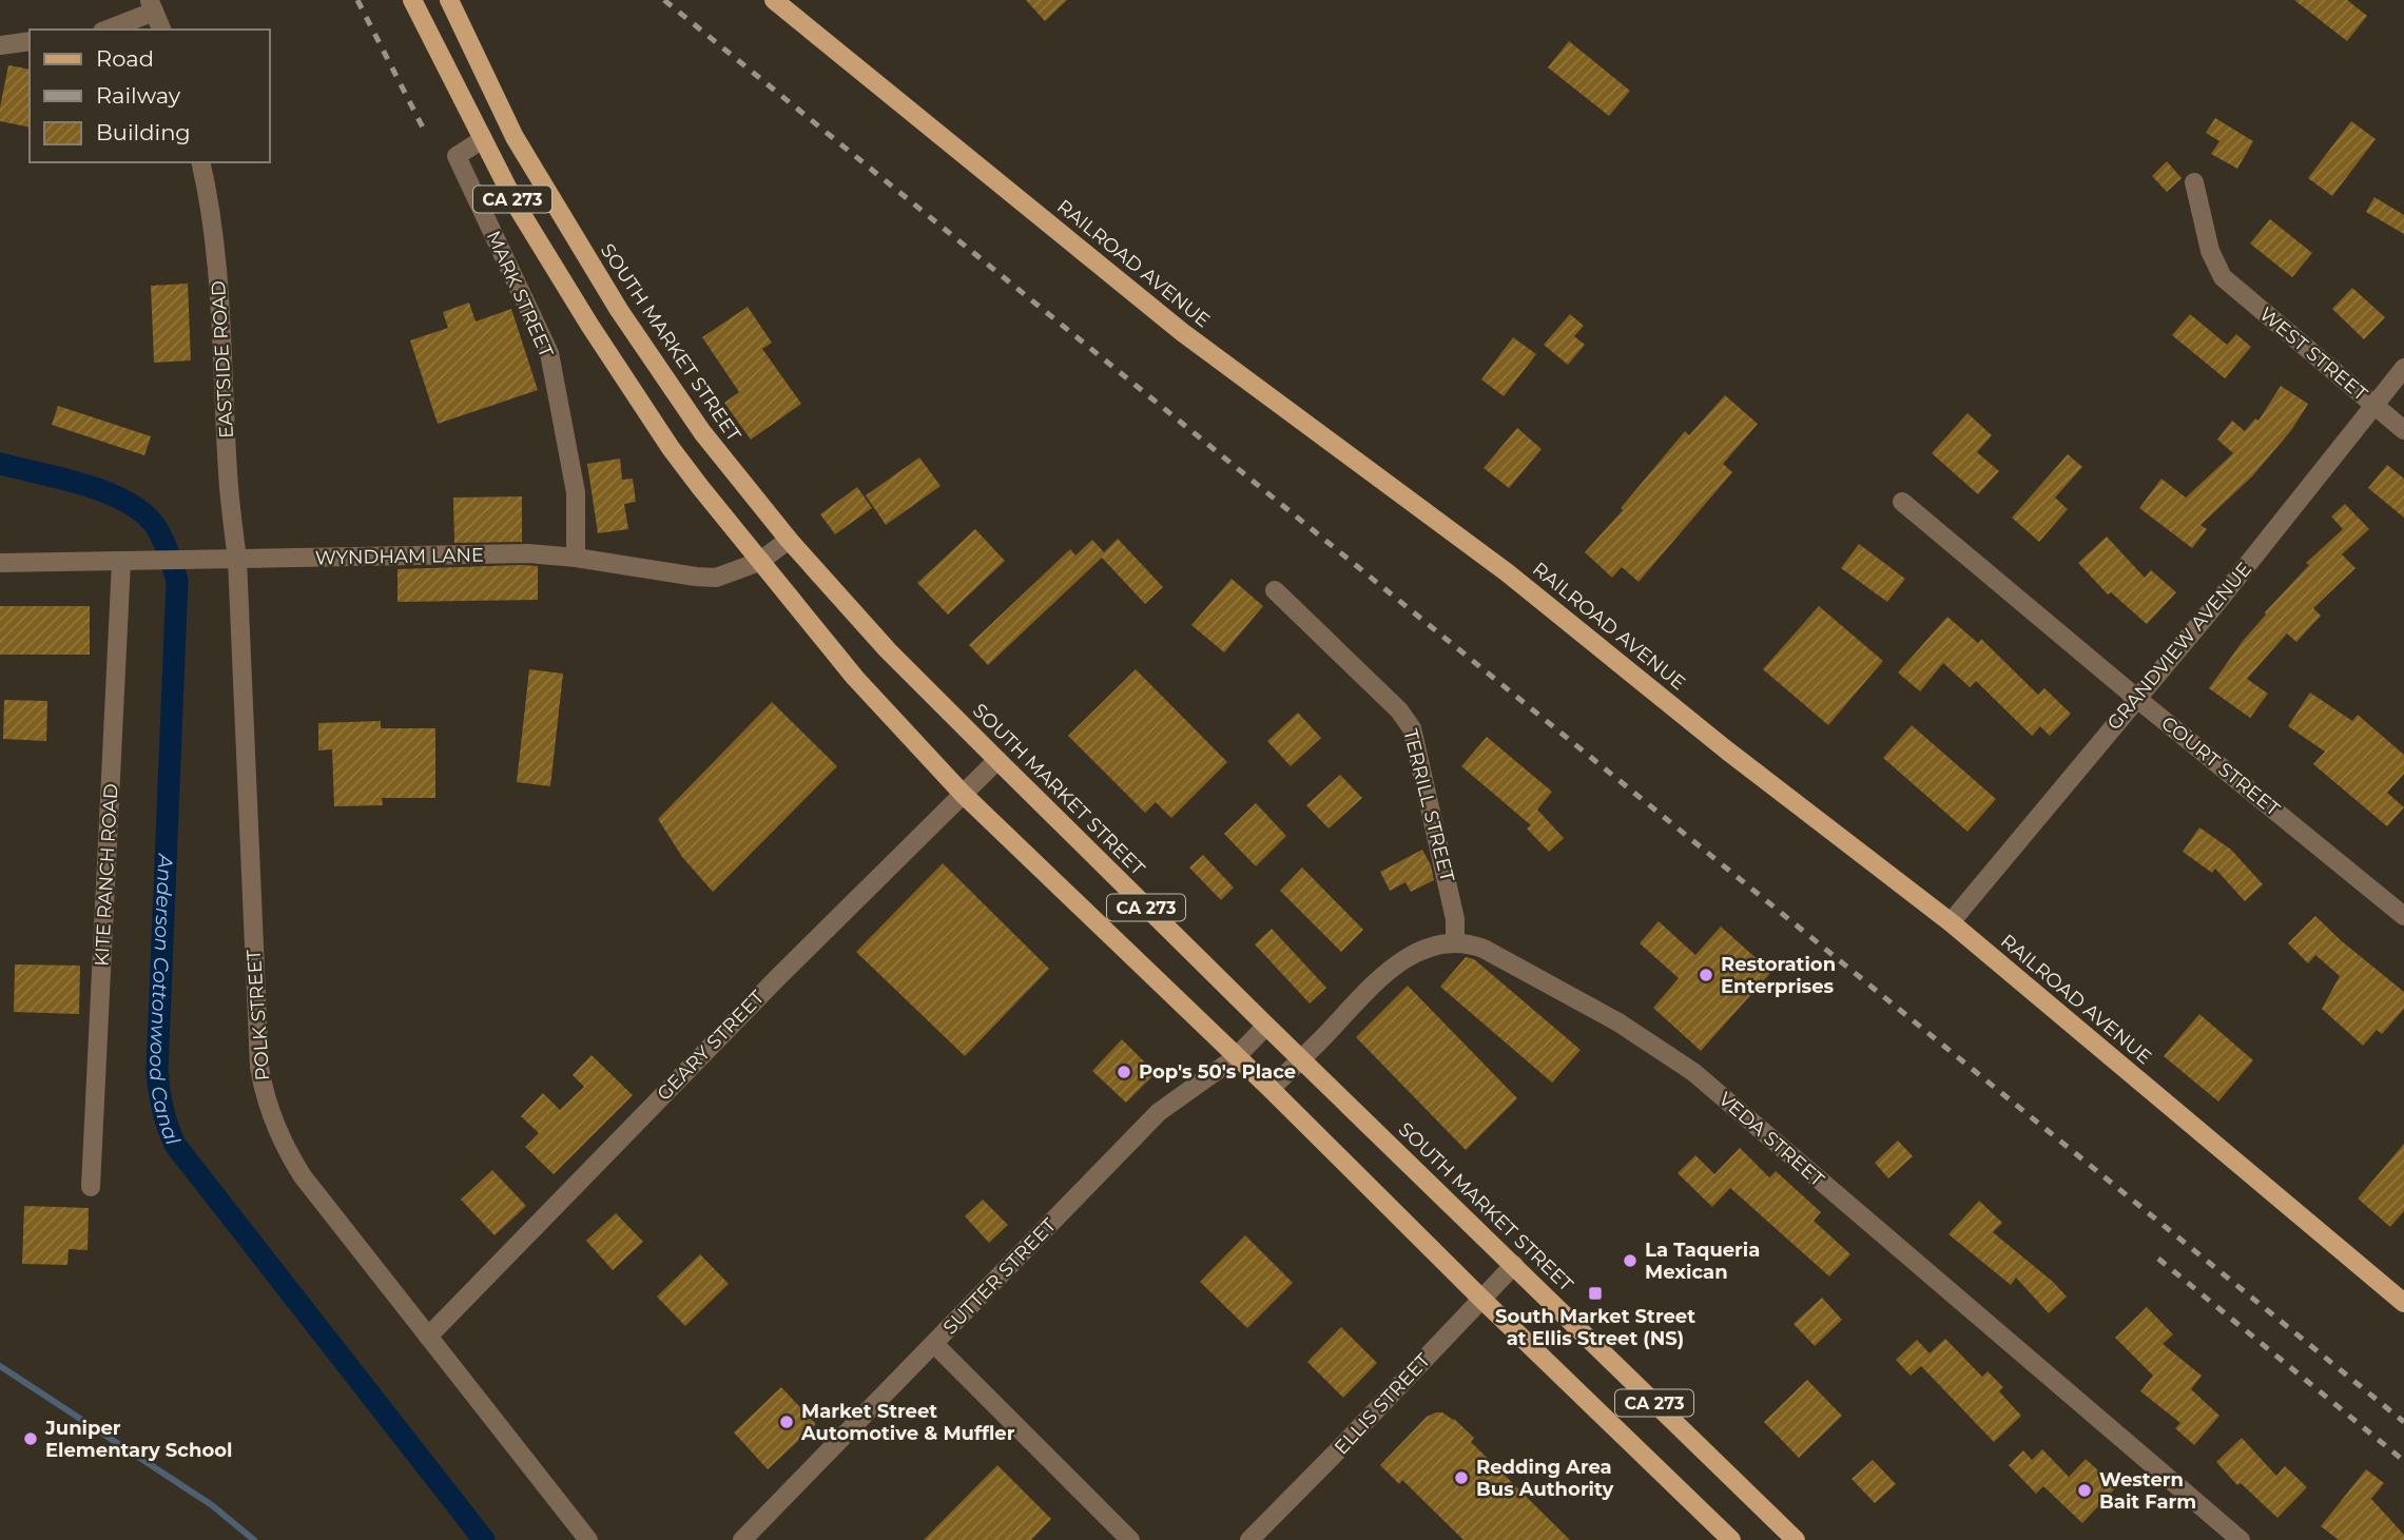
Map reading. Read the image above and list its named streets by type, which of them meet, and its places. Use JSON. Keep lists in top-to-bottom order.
{
  "streets": {
    "main road": ["CA 273", "RAILROAD AVENUE", "SOUTH MARKET STREET"],
    "street": [
      "MARK STREET",
      "WEST STREET",
      "EASTSIDE ROAD",
      "WYNDHAM LANE",
      "GRANDVIEW AVENUE",
      "COURT STREET",
      "TERRILL STREET",
      "KITE RANCH ROAD",
      "POLK STREET",
      "GEARY STREET",
      "VEDA STREET",
      "SUTTER STREET",
      "ELLIS STREET"
    ]
  },
  "crossings": [
    ["CA 273", "MARK STREET"],
    ["CA 273", "WYNDHAM LANE"],
    ["CA 273", "GEARY STREET"],
    ["CA 273", "VEDA STREET"],
    ["CA 273", "SUTTER STREET"],
    ["CA 273", "ELLIS STREET"],
    ["RAILROAD AVENUE", "GRANDVIEW AVENUE"],
    ["MARK STREET", "WYNDHAM LANE"],
    ["SOUTH MARKET STREET", "WYNDHAM LANE"],
    ["SOUTH MARKET STREET", "GEARY STREET"],
    ["SOUTH MARKET STREET", "VEDA STREET"],
    ["SOUTH MARKET STREET", "SUTTER STREET"],
    ["SOUTH MARKET STREET", "ELLIS STREET"],
    ["WEST STREET", "GRANDVIEW AVENUE"],
    ["EASTSIDE ROAD", "WYNDHAM LANE"],
    ["EASTSIDE ROAD", "POLK STREET"],
    ["WYNDHAM LANE", "KITE RANCH ROAD"],
    ["WYNDHAM LANE", "POLK STREET"],
    ["GRANDVIEW AVENUE", "COURT STREET"],
    ["TERRILL STREET", "VEDA STREET"],
    ["POLK STREET", "GEARY STREET"]
  ],
  "water": ["Anderson Cottonwood Canal"],
  "places": {
    "other": [
      "Restoration Enterprises",
      "Pop's 50's Place",
      "La Taqueria Mexican",
      "Market Street Automotive & Muffler",
      "Juniper Elementary School",
      "Redding Area Bus Authority",
      "Western Bait Farm"
    ],
    "transit": ["South Market Street at Ellis Street (NS)"]
  },
  "legend": ["Road", "Railway", "Building"]
}
